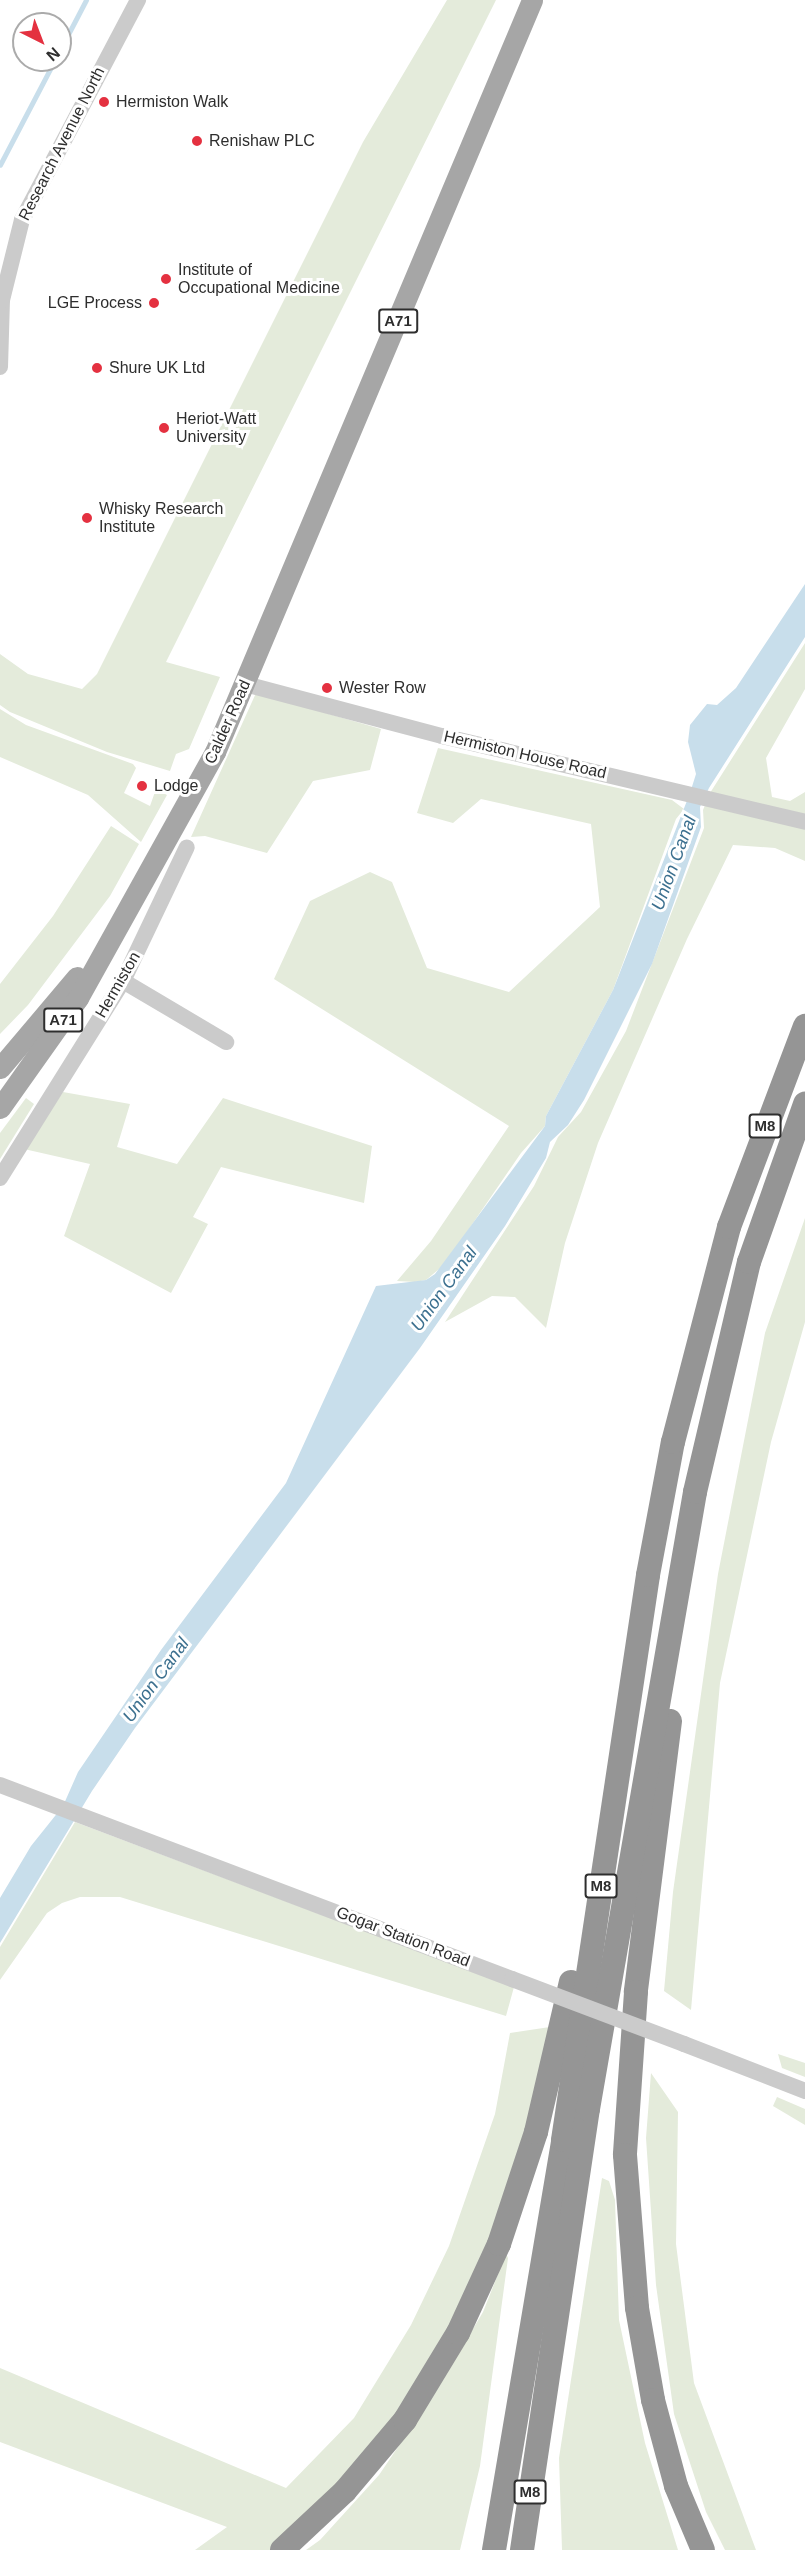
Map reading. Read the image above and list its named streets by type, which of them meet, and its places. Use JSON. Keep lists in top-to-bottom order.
{
  "streets": {
    "highway": ["M8"],
    "main road": ["A71", "Calder Road"],
    "street": [
      "Research Avenue North",
      "Hermiston House Road",
      "Hermiston",
      "Gogar Station Road"
    ]
  },
  "crossings": [
    ["Calder Road", "Hermiston House Road"]
  ],
  "water": ["Union Canal"],
  "places": [
    "Hermiston Walk",
    "Renishaw PLC",
    "Institute of Occupational Medicine",
    "LGE Process",
    "Shure UK Ltd",
    "Heriot-Watt University",
    "Whisky Research Institute",
    "Wester Row",
    "Lodge"
  ],
  "north": "bottom right"
}
